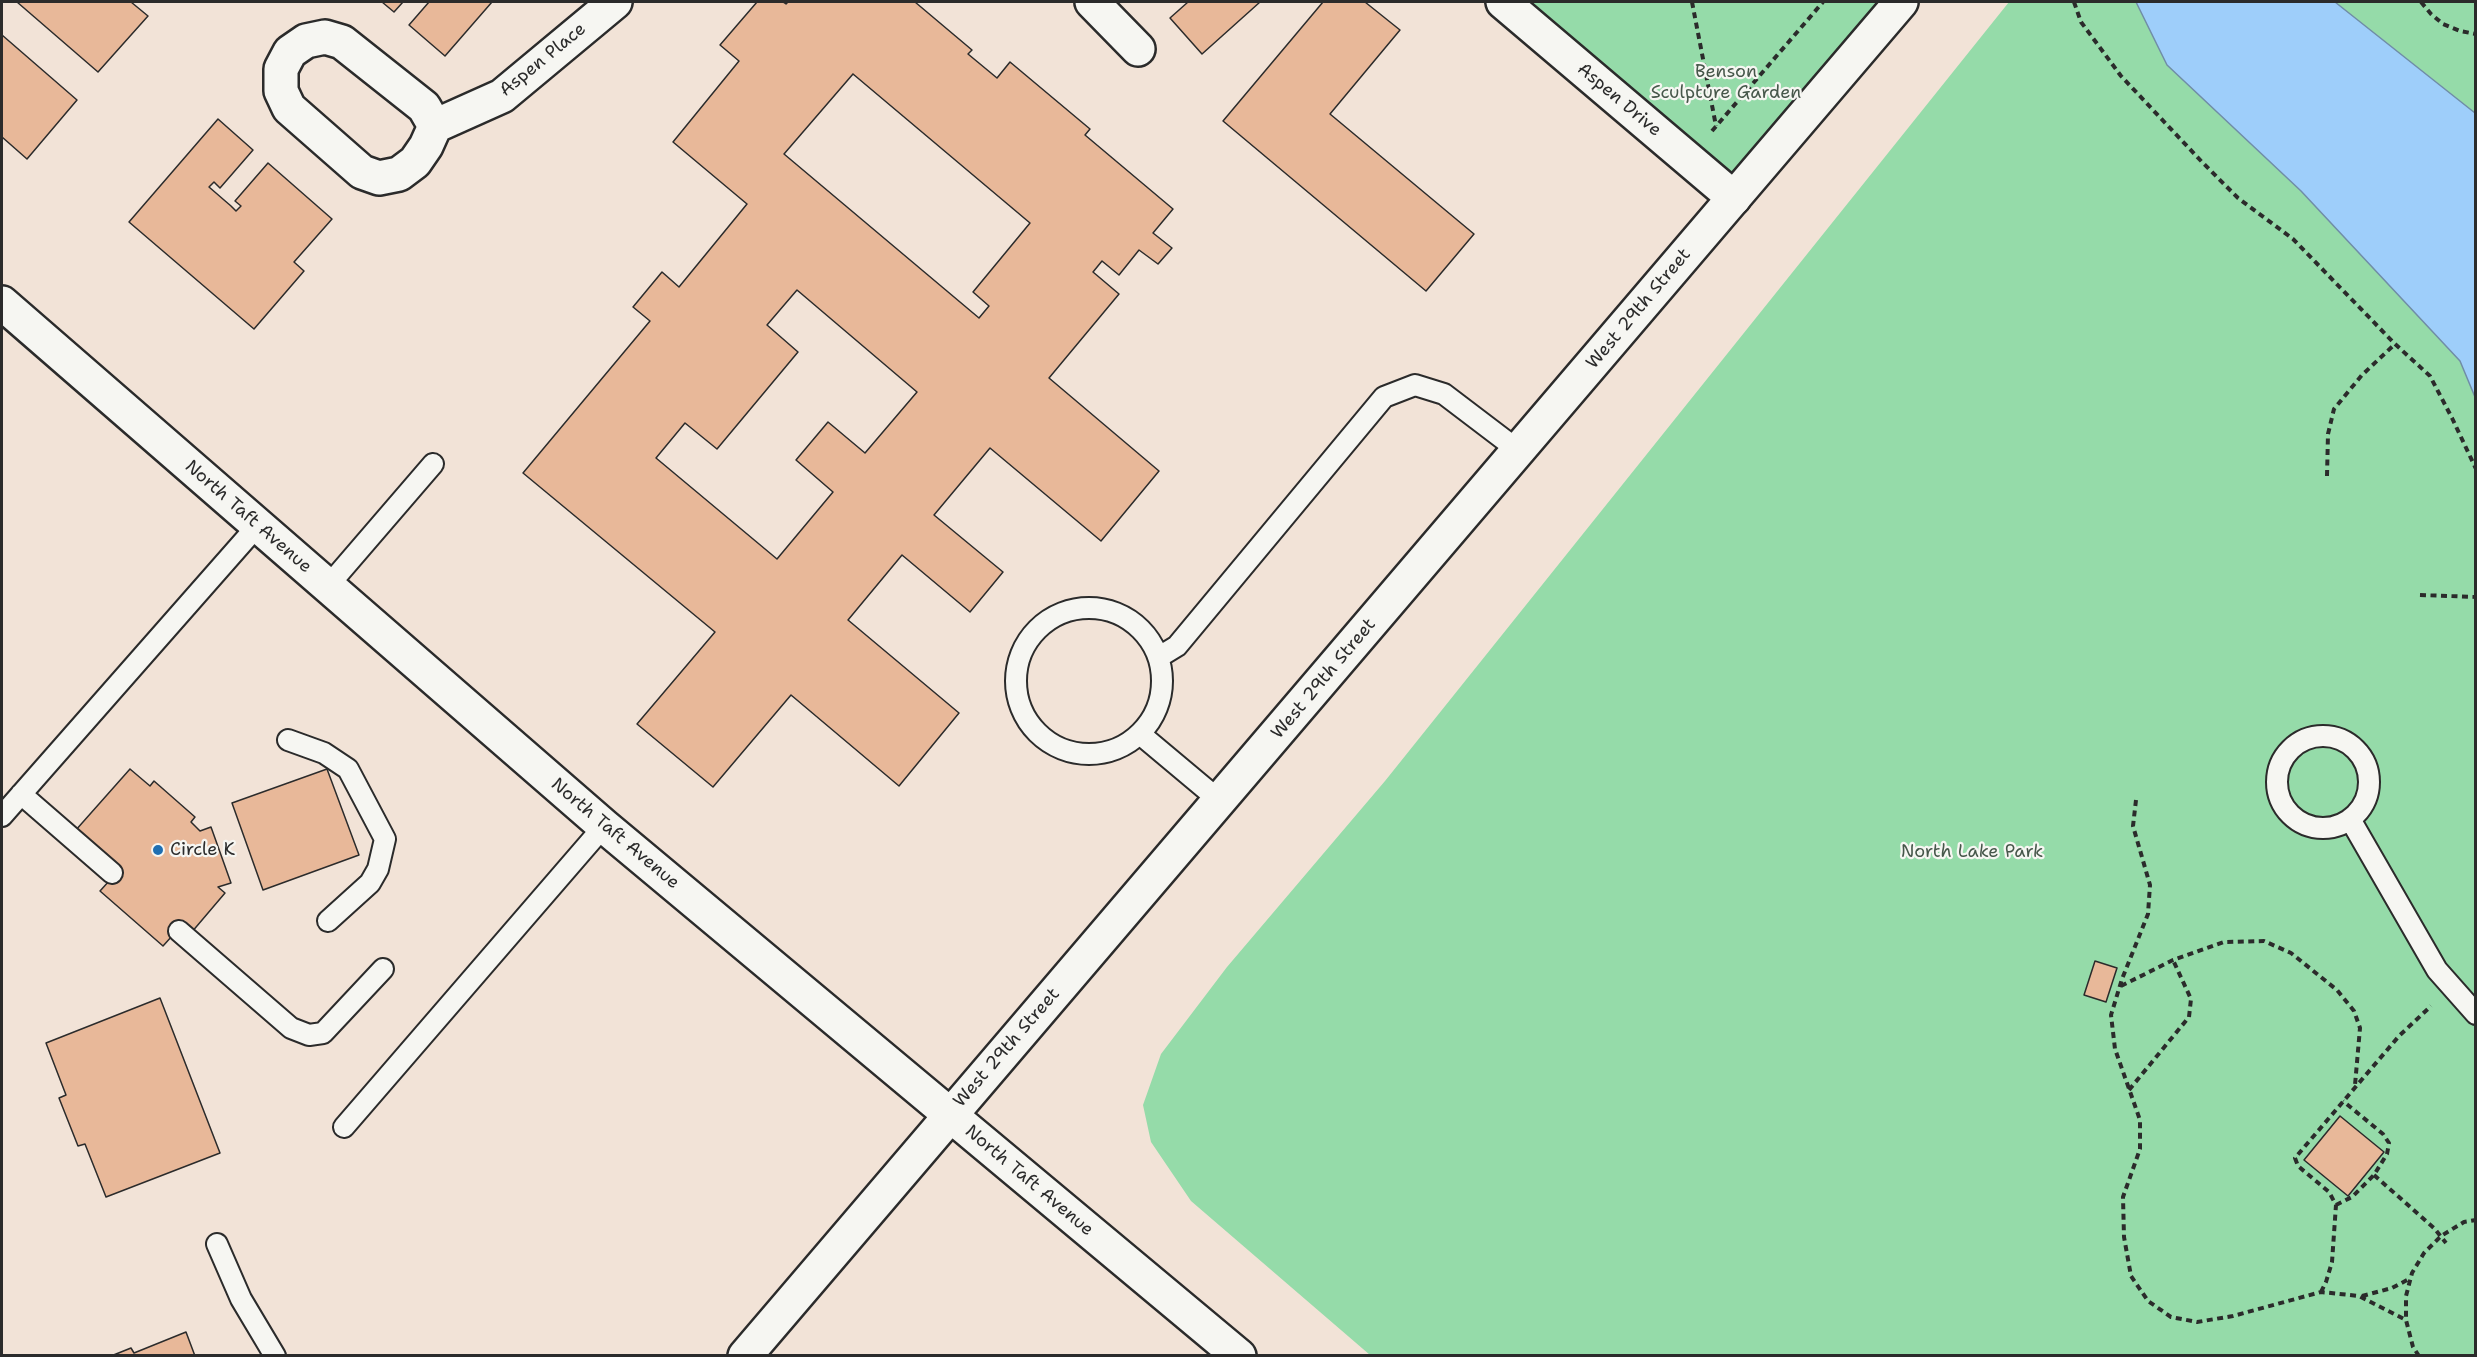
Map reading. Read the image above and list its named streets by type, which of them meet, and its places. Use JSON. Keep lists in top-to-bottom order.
{
  "streets": {
    "main road": [
      "Aspen Place",
      "Aspen Drive",
      "West 29th Street",
      "North Taft Avenue"
    ]
  },
  "crossings": [
    ["Aspen Drive", "West 29th Street"],
    ["West 29th Street", "North Taft Avenue"]
  ],
  "parks": ["Benson Sculpture Garden", "North Lake Park"],
  "places": ["Circle K"]
}
